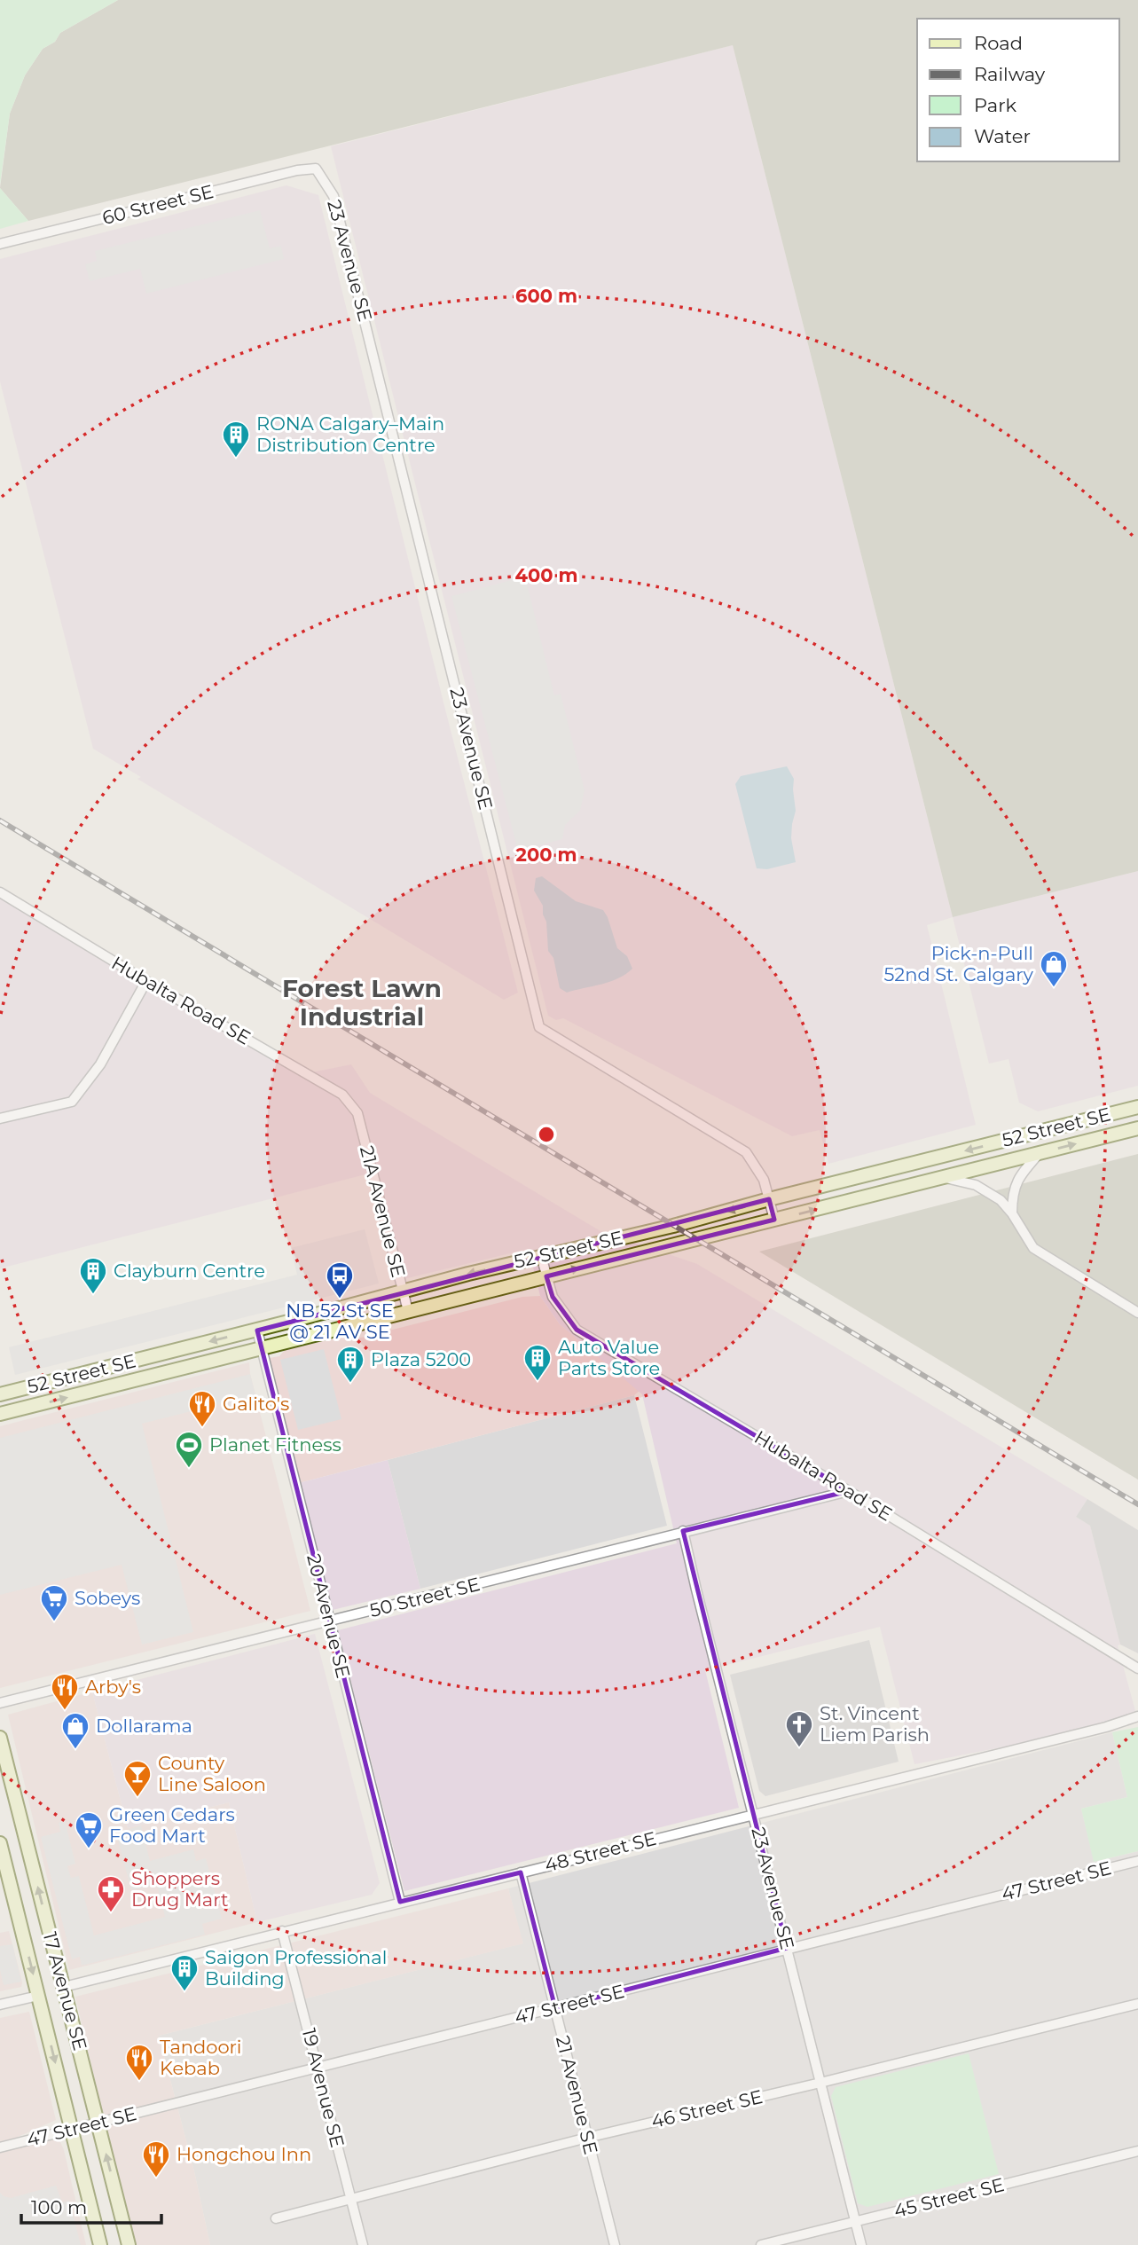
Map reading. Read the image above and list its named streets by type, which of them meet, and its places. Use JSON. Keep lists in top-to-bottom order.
{
  "streets": {
    "main road": ["52 Street SE", "17 Avenue SE"],
    "street": [
      "60 Street SE",
      "23 Avenue SE",
      "Hubalta Road SE",
      "21A Avenue SE",
      "50 Street SE",
      "20 Avenue SE",
      "48 Street SE",
      "47 Street SE",
      "19 Avenue SE",
      "21 Avenue SE",
      "46 Street SE",
      "45 Street SE"
    ]
  },
  "crossings": [
    ["60 Street SE", "23 Avenue SE"],
    ["23 Avenue SE", "52 Street SE"],
    ["23 Avenue SE", "50 Street SE"],
    ["23 Avenue SE", "48 Street SE"],
    ["23 Avenue SE", "47 Street SE"],
    ["23 Avenue SE", "46 Street SE"],
    ["23 Avenue SE", "45 Street SE"],
    ["Hubalta Road SE", "52 Street SE"],
    ["Hubalta Road SE", "21A Avenue SE"],
    ["Hubalta Road SE", "50 Street SE"],
    ["52 Street SE", "21A Avenue SE"],
    ["52 Street SE", "20 Avenue SE"],
    ["50 Street SE", "20 Avenue SE"],
    ["20 Avenue SE", "48 Street SE"],
    ["48 Street SE", "17 Avenue SE"],
    ["48 Street SE", "19 Avenue SE"],
    ["48 Street SE", "21 Avenue SE"],
    ["47 Street SE", "17 Avenue SE"],
    ["47 Street SE", "19 Avenue SE"],
    ["47 Street SE", "21 Avenue SE"],
    ["19 Avenue SE", "46 Street SE"],
    ["21 Avenue SE", "46 Street SE"]
  ],
  "districts": ["Forest Lawn Industrial"],
  "places": {
    "building": [
      "RONA Calgary–Main Distribution Centre",
      "Clayburn Centre",
      "Auto Value Parts Store",
      "Plaza 5200",
      "Saigon Professional Building"
    ],
    "shop": ["Pick-n-Pull 52nd St. Calgary", "Dollarama"],
    "bus stop": ["NB 52 St SE @ 21 AV SE"],
    "restaurant": [
      "Galito's",
      "Arby's",
      "Tandoori Kebab",
      "Hongchou Inn"
    ],
    "sports": ["Planet Fitness"],
    "supermarket": ["Sobeys", "Green Cedars Food Mart"],
    "church": ["St. Vincent Liem Parish"],
    "bar": ["County Line Saloon"],
    "pharmacy": ["Shoppers Drug Mart"]
  },
  "legend": [
    "Road",
    "Railway",
    "Park",
    "Water"
  ],
  "scale_bar": "100 m",
  "rings": ["600 m", "400 m", "200 m"]
}
